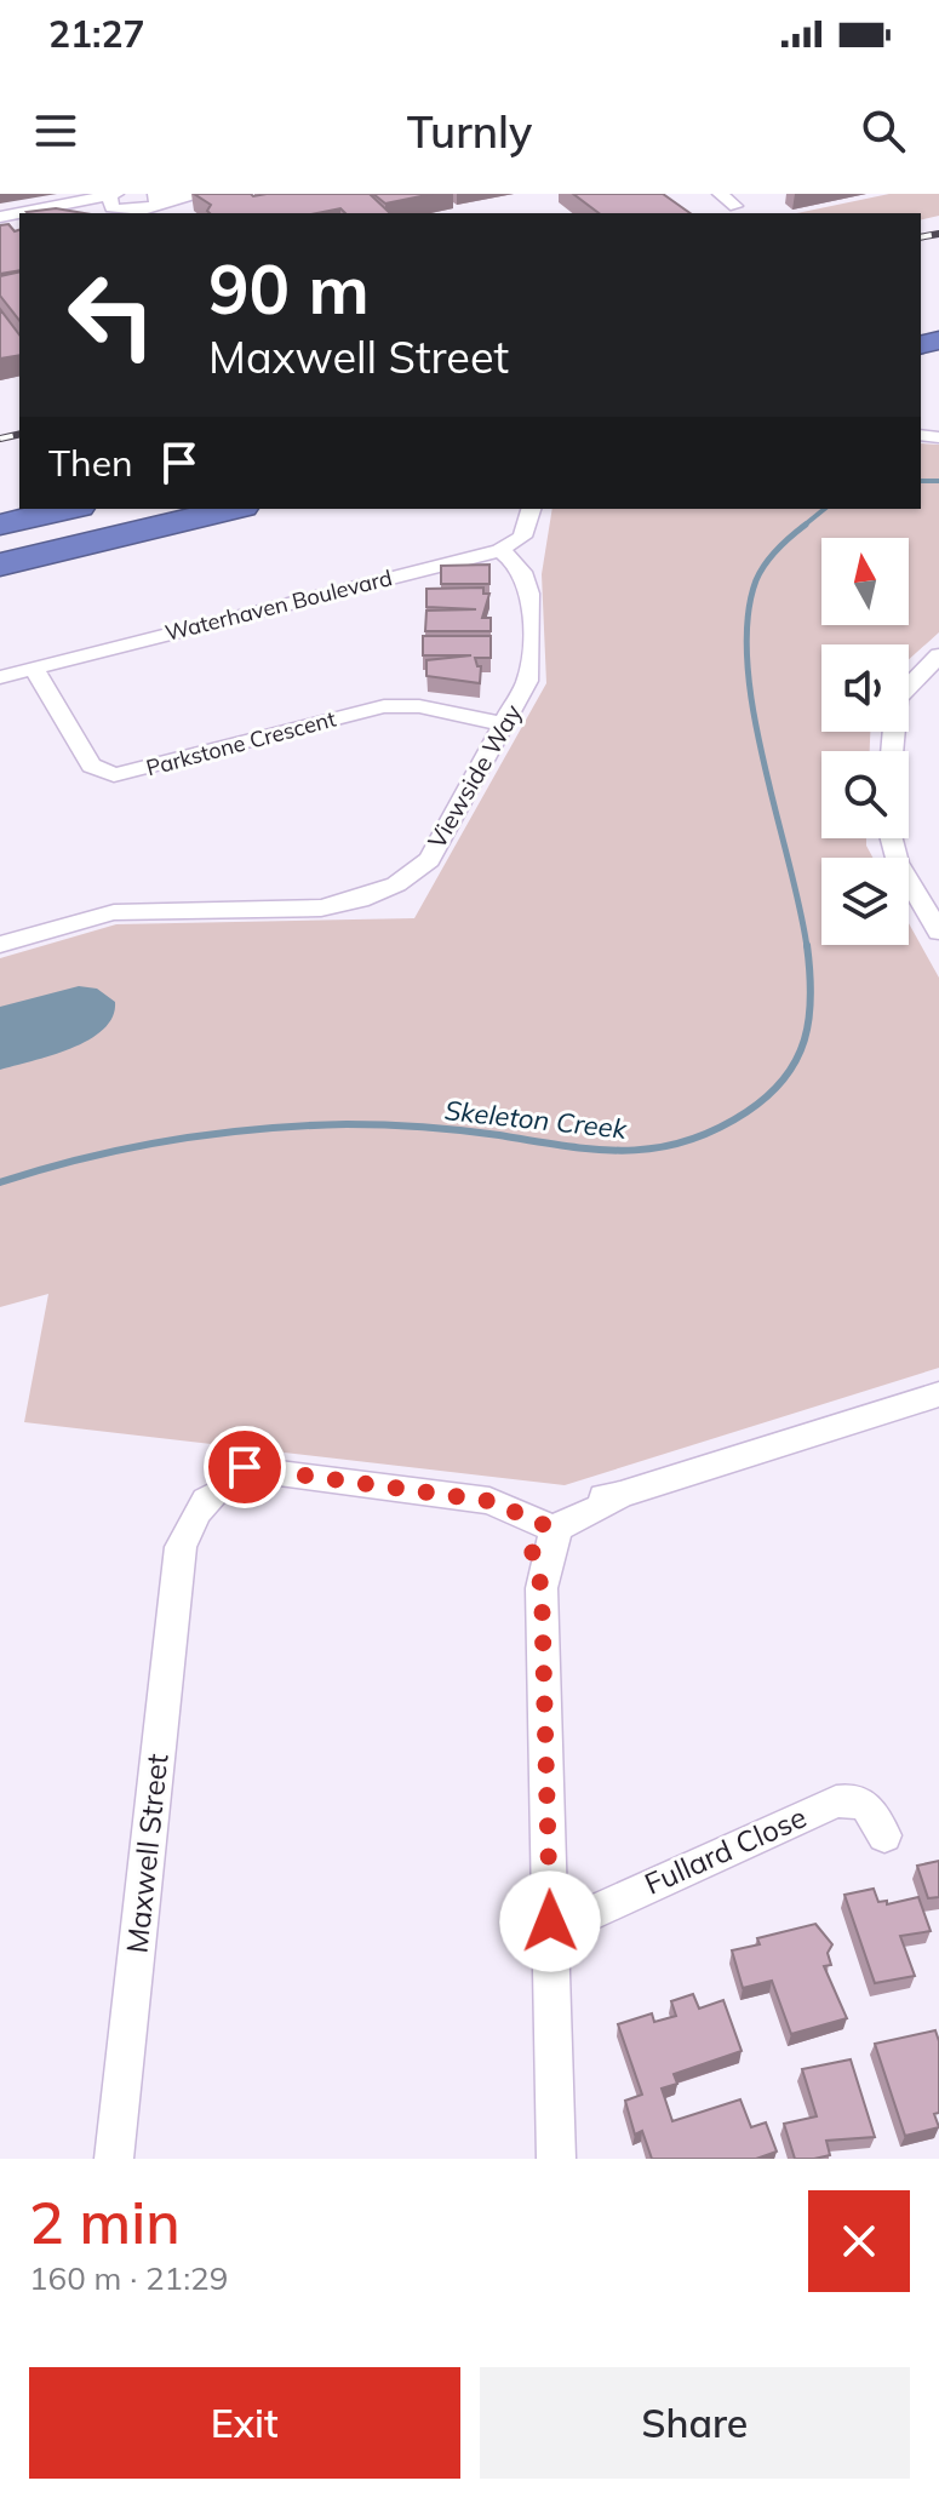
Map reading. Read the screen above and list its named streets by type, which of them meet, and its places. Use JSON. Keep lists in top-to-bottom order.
{
  "streets": {
    "street": [
      "Waterhaven Boulevard",
      "Parkstone Crescent",
      "Viewside Way",
      "Fullard Close",
      "Maxwell Street"
    ]
  },
  "crossings": [
    ["Waterhaven Boulevard", "Parkstone Crescent"],
    ["Waterhaven Boulevard", "Viewside Way"],
    ["Parkstone Crescent", "Viewside Way"]
  ],
  "water": ["Skeleton Creek"],
  "north": "top",
  "page": {
    "status": "21:27",
    "header": "Turnly",
    "turn": ["90 m", "Maxwell Street"],
    "then": "Then",
    "heading": ["2 min", "160 m · 21:29"],
    "buttons": ["Exit", "Share"]
  }
}
